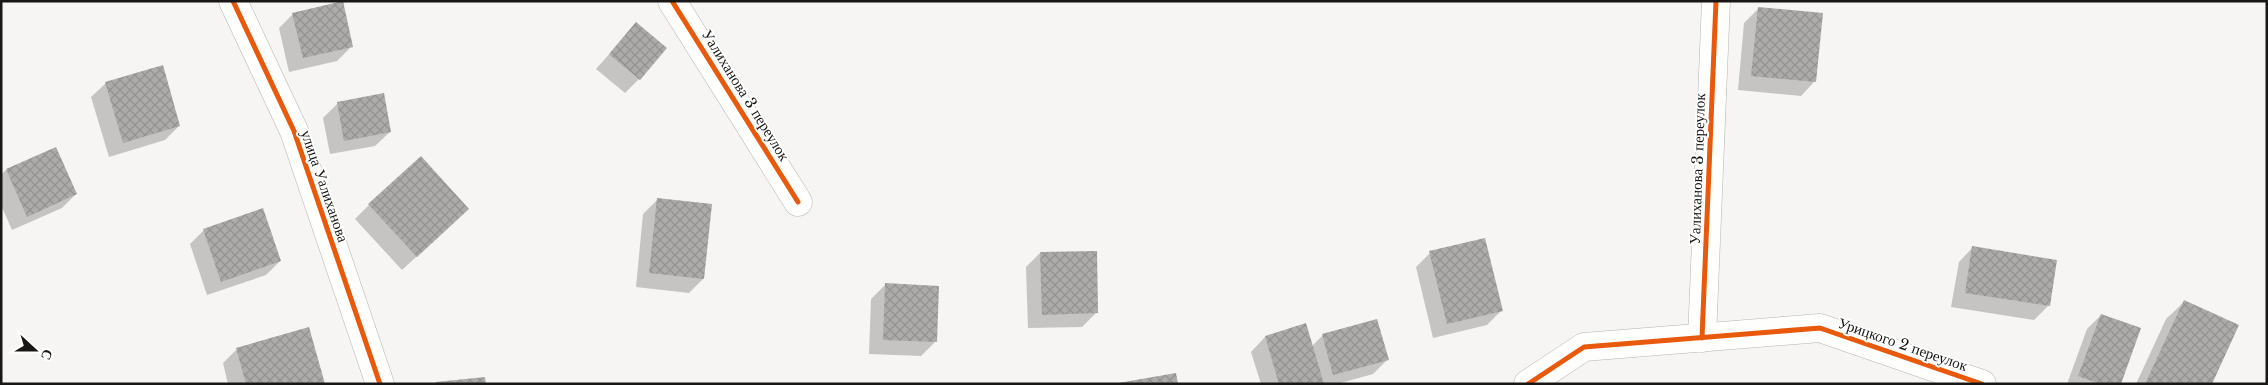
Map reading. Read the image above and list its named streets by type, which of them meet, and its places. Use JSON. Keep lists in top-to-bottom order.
{
  "streets": {
    "street": ["Уалиханова 3 переулок", "улица Уалиханова", "Урицкого 2 переулок"]
  },
  "crossings": [
    ["Уалиханова 3 переулок", "Урицкого 2 переулок"]
  ],
  "north": "right"
}
